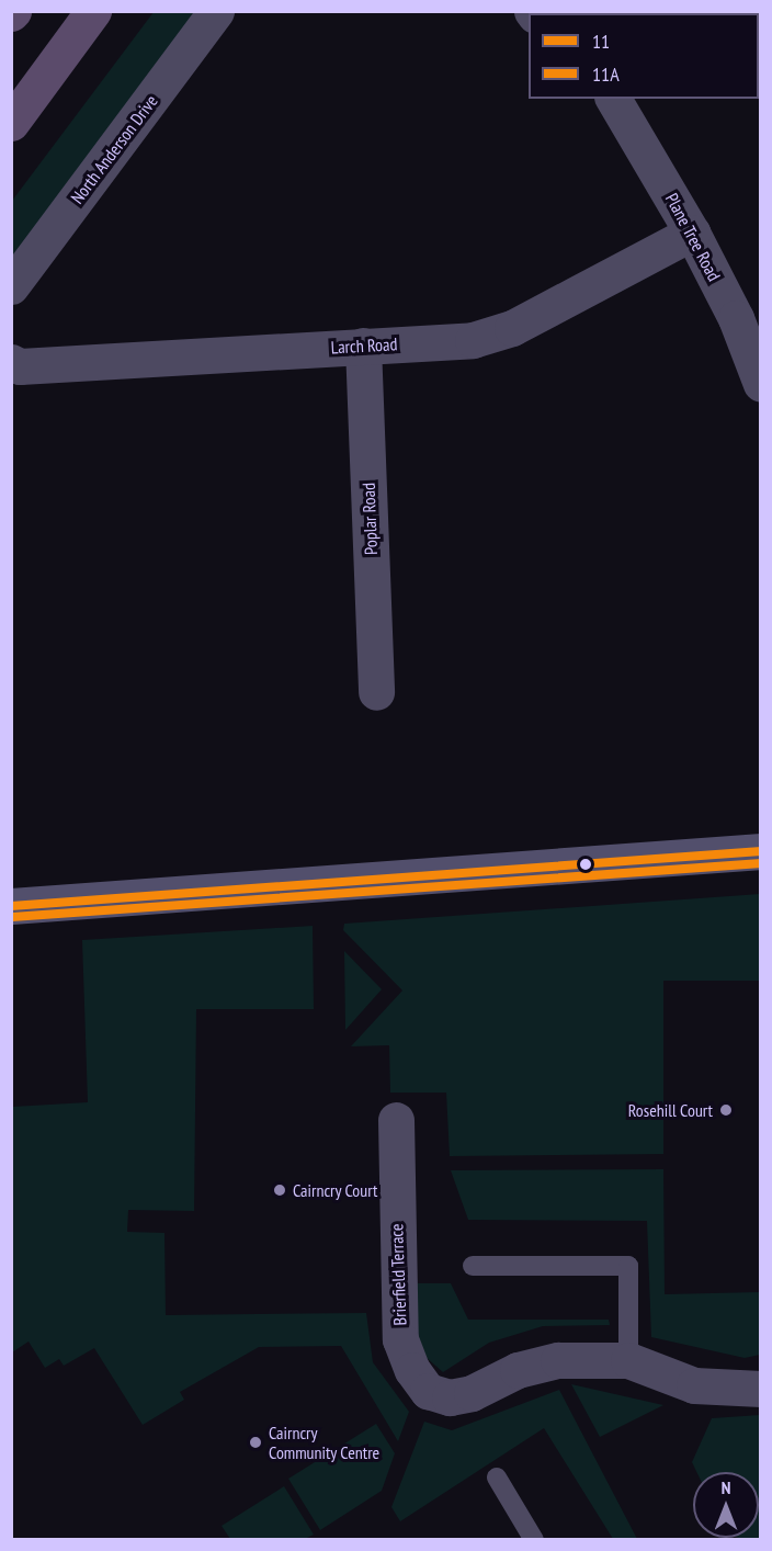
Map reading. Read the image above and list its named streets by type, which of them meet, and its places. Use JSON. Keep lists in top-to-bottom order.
{
  "streets": {
    "street": [
      "North Anderson Drive",
      "Plane Tree Road",
      "Larch Road",
      "Poplar Road",
      "Brierfield Terrace"
    ]
  },
  "crossings": [
    ["Plane Tree Road", "Larch Road"],
    ["Larch Road", "Poplar Road"]
  ],
  "places": ["Rosehill Court", "Cairncry Court", "Cairncry Community Centre"],
  "lines": ["transit line 11", "transit line 11A"],
  "legend": ["11", "11A"],
  "north": "top"
}
